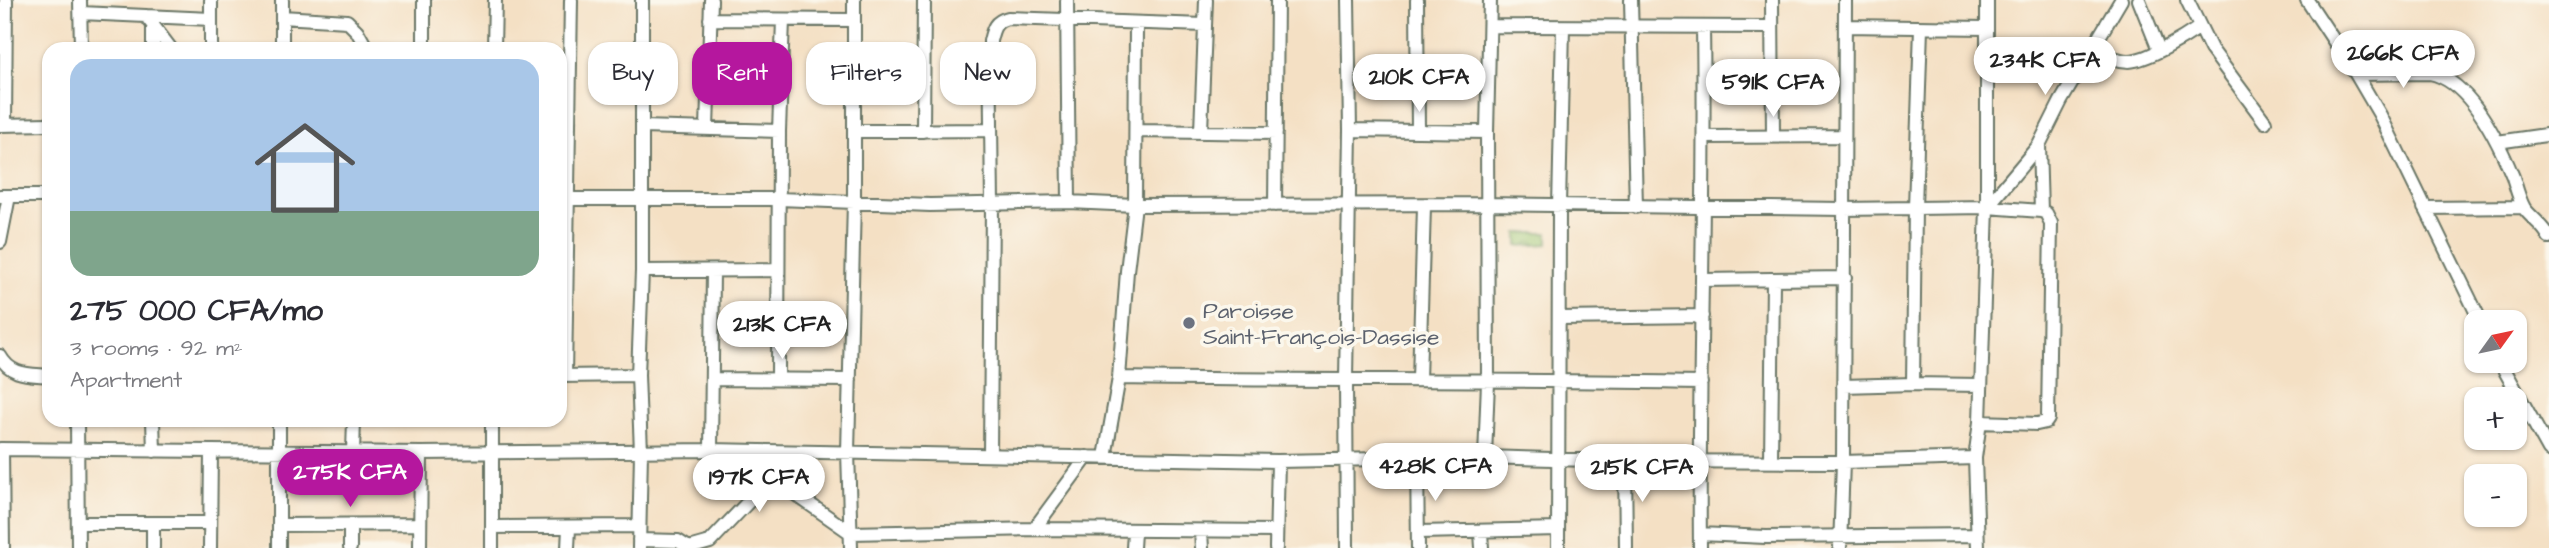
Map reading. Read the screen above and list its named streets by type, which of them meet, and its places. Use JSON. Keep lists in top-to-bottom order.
{
  "places": ["Paroisse Saint-François-Dassise"],
  "north": "top right",
  "page": {
    "price": [
      "266K CFA",
      "234K CFA",
      "210K CFA",
      "591K CFA",
      "213K CFA",
      "428K CFA",
      "215K CFA",
      "275K CFA",
      "197K CFA"
    ],
    "chip": [
      "Buy",
      "Rent",
      "Filters",
      "New"
    ],
    "list": [
      {
        "name": "275 000 CFA/mo",
        "note": "3 rooms · 92 m² · Apartment"
      }
    ],
    "map_buttons": ["+", "−"]
  }
}
